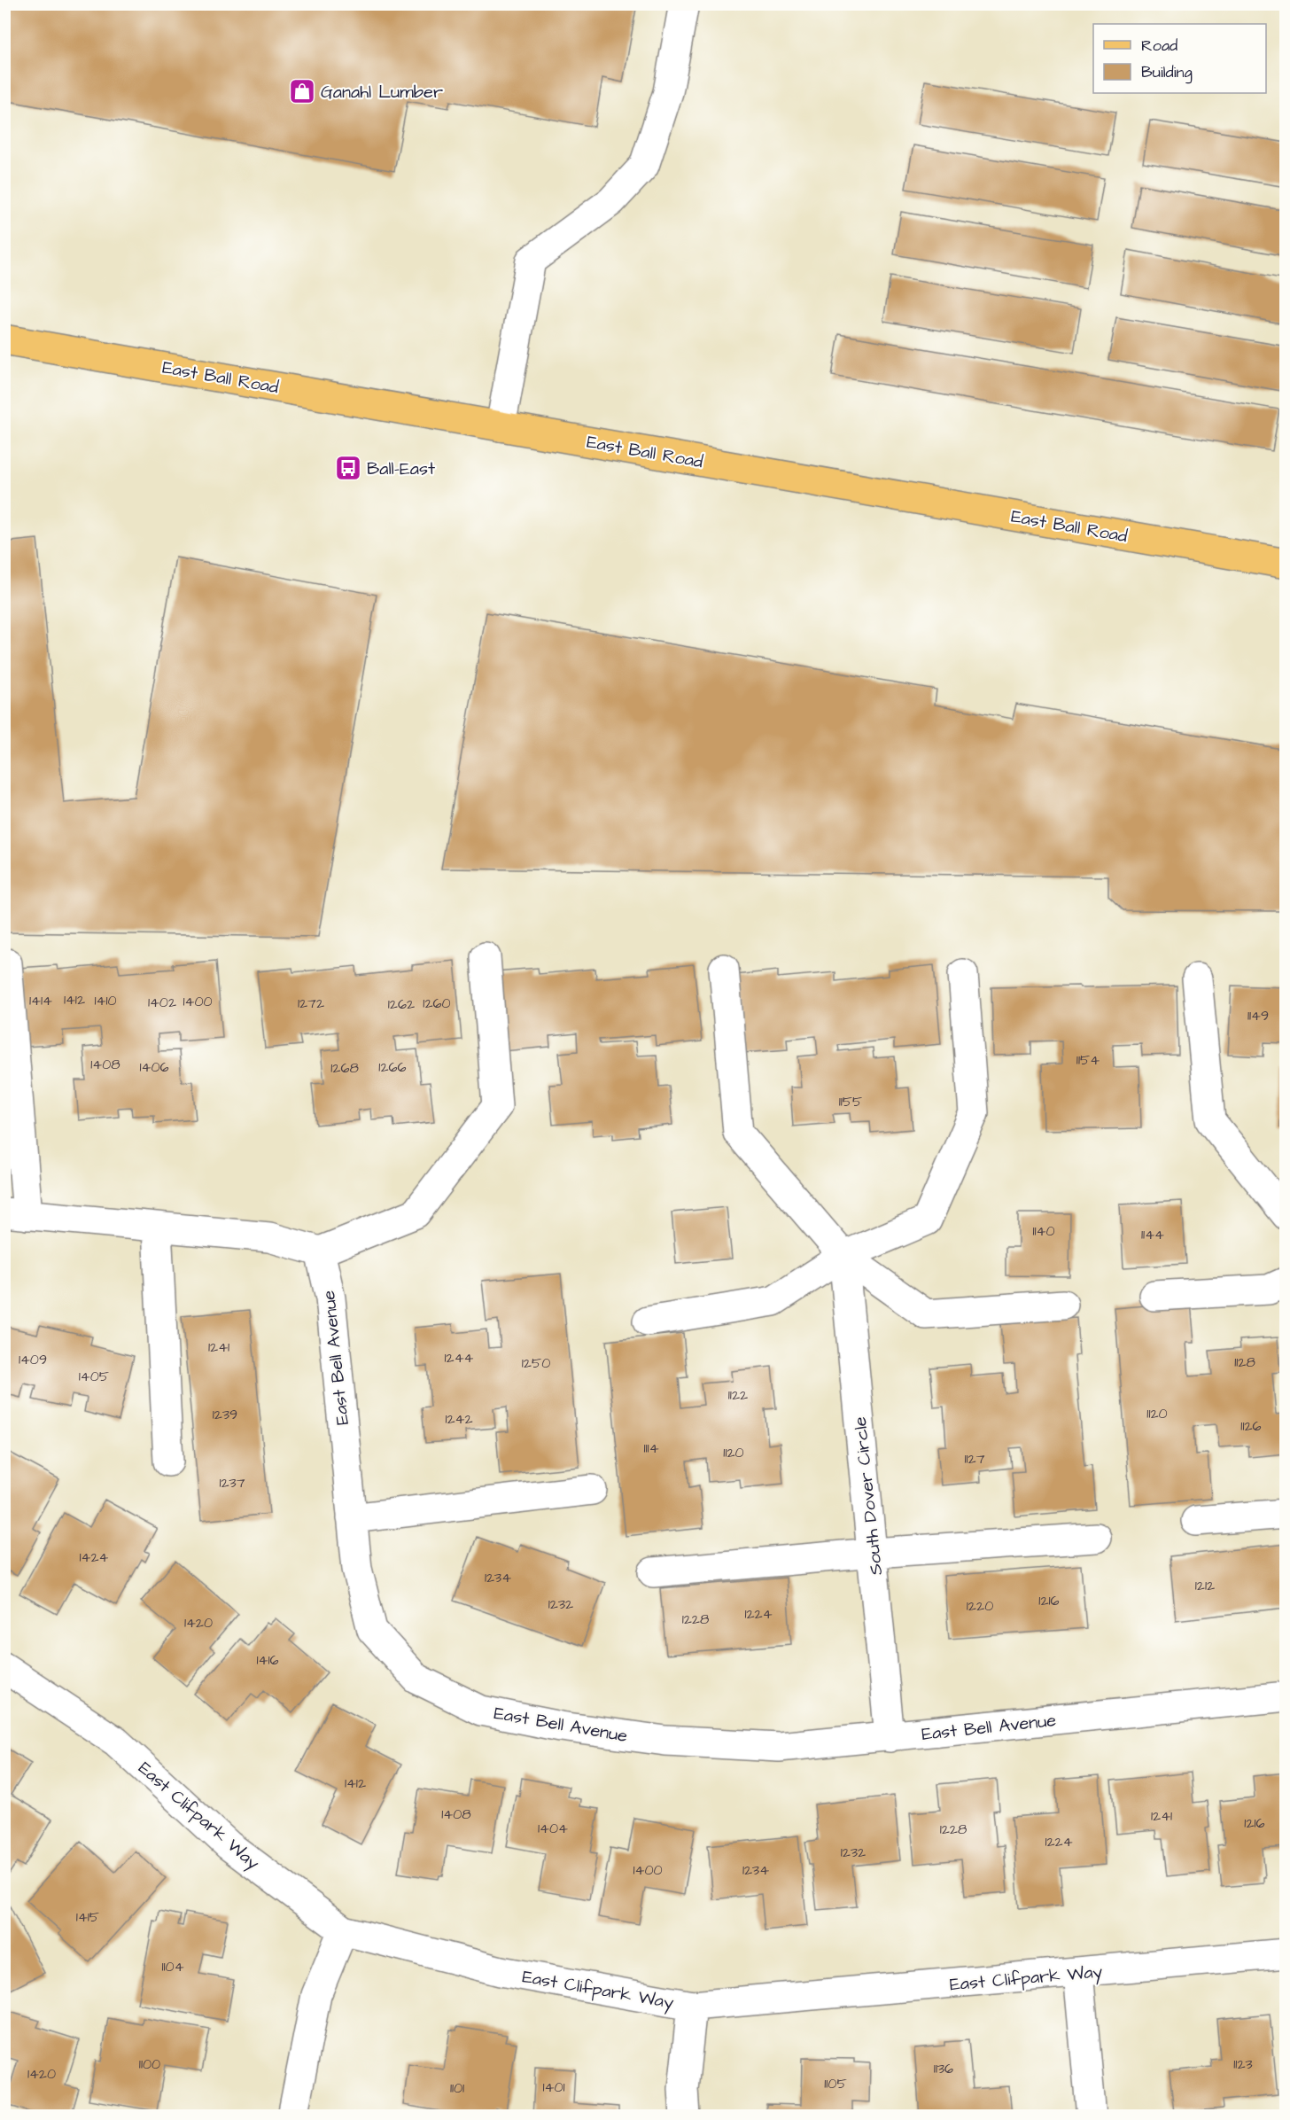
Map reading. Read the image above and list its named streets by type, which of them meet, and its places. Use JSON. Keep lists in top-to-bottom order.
{
  "streets": {
    "main road": ["East Ball Road"],
    "street": ["East Bell Avenue", "South Dover Circle", "East Clifpark Way"]
  },
  "crossings": [
    ["East Bell Avenue", "South Dover Circle"]
  ],
  "places": {
    "shop": ["Ganahl Lumber"],
    "bus stop": ["Ball-East"]
  },
  "house_numbers": [
    "1412",
    "1414",
    "1410",
    "1400",
    "1402",
    "1272",
    "1260",
    "1262",
    "1149",
    "1154",
    "1408",
    "1406",
    "1266",
    "1268",
    "1155",
    "1140",
    "1144",
    "1241",
    "1244",
    "1409",
    "1128",
    "1250",
    "1405",
    "1122",
    "1120",
    "1239",
    "1242",
    "1126",
    "1114",
    "1120",
    "1127",
    "1237",
    "1424",
    "1234",
    "1212",
    "1216",
    "1232",
    "1220",
    "1224",
    "1228",
    "1420",
    "1416",
    "1412",
    "1408",
    "1241",
    "1216",
    "1404",
    "1228",
    "1224",
    "1232",
    "1400",
    "1234",
    "1415",
    "1104",
    "1100",
    "1123",
    "1136",
    "1420",
    "1105",
    "1401",
    "1101"
  ],
  "legend": ["Road", "Building"]
}
